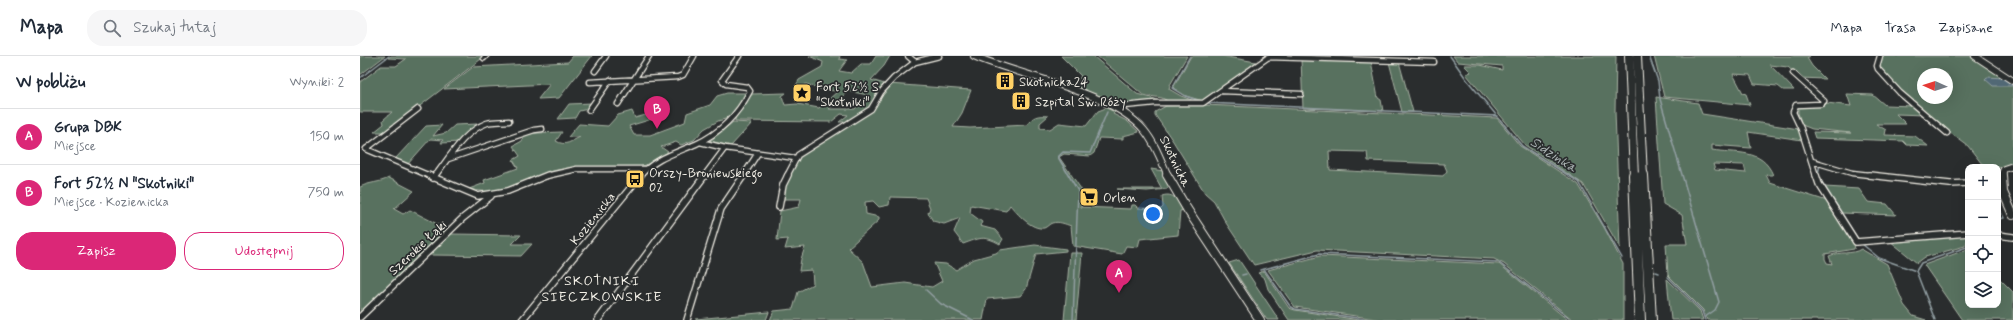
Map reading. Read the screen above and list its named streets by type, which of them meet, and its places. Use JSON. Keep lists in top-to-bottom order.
{
  "streets": {
    "main road": ["Skotnicka"],
    "street": ["Kozienicka", "Szerokie Łąki"]
  },
  "districts": ["SKOTNIKI SIECZKOWSKIE"],
  "water": ["Sidzinka"],
  "places": {
    "building": ["Skotnicka24", "Szpital Św. Róży"],
    "place": ["Fort 52½ S \"Skotniki\""],
    "bus stop": ["Orszy-Broniewskiego 02"],
    "supermarket": ["Orlen"]
  },
  "north": "left",
  "page": {
    "header": "Mapa",
    "search": "Szukaj tutaj",
    "nav": ["Mapa", "Trasa", "Zapisane"],
    "heading": ["W pobliżu", "Wyniki: 2"],
    "pins": ["B", "A"],
    "list": [
      {
        "mark": "A",
        "name": "Grupa DBK",
        "note": "Miejsce",
        "value": "150 m"
      },
      {
        "mark": "B",
        "name": "Fort 52½ N \"Skotniki\"",
        "note": "Miejsce · Kozienicka",
        "value": "750 m"
      }
    ],
    "map_buttons": ["+", "−"],
    "buttons": ["Zapisz", "Udostępnij"]
  }
}
